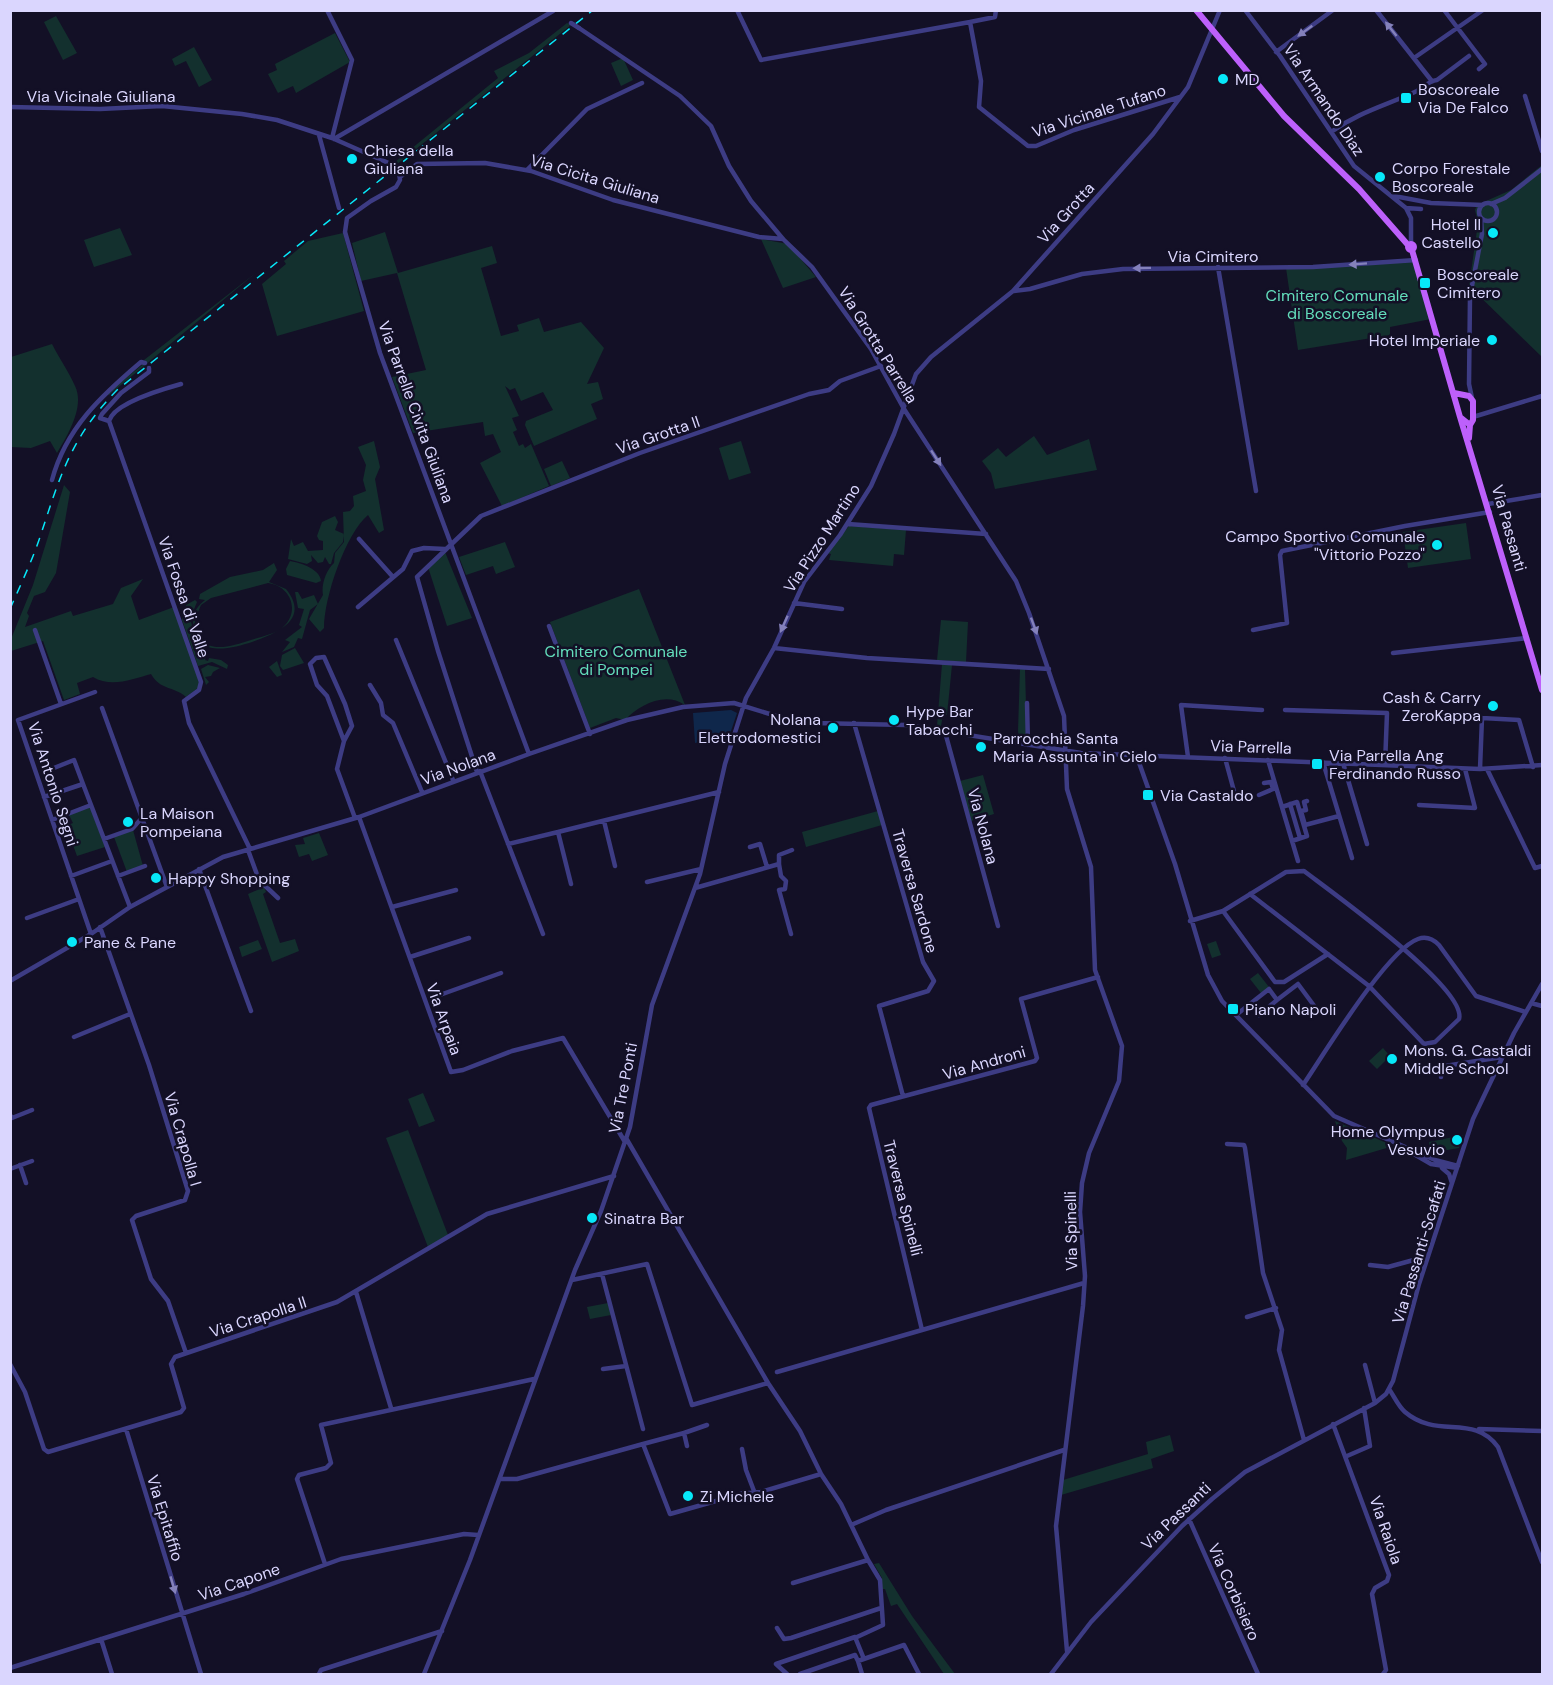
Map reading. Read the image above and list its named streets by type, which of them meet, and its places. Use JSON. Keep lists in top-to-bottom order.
{
  "streets": {
    "main road": ["Via Passanti"],
    "street": [
      "Via Vicinale Giuliana",
      "Via Armando Diaz",
      "Via Vicinale Tufano",
      "Via Cicita Giuliana",
      "Via Grotta",
      "Via Cimitero",
      "Via Grotta Parrella",
      "Via Parrelle Civita Giuliana",
      "Via Grotta II",
      "Via Pizzo Martino",
      "Via Fossa di Valle",
      "Via Parrella",
      "Via Nolana",
      "Via Antonio Segni",
      "Traversa Sardone",
      "Via Arpaia",
      "Via Androni",
      "Via Tre Ponti",
      "Via Crapolla I",
      "Traversa Spinelli",
      "Via Spinelli",
      "Via Passanti-Scafati",
      "Via Crapolla II",
      "Via Epitaffio",
      "Via Raiola",
      "Via Capone",
      "Via Corbisiero"
    ]
  },
  "crossings": [
    ["Via Armando Diaz", "Via Passanti"],
    ["Via Vicinale Tufano", "Via Grotta"],
    ["Via Cicita Giuliana", "Via Grotta Parrella"],
    ["Via Cicita Giuliana", "Via Parrelle Civita Giuliana"],
    ["Via Grotta", "Via Cimitero"],
    ["Via Grotta", "Via Grotta Parrella"],
    ["Via Grotta", "Via Pizzo Martino"],
    ["Via Cimitero", "Via Passanti"],
    ["Via Grotta Parrella", "Via Grotta II"],
    ["Via Grotta Parrella", "Via Pizzo Martino"],
    ["Via Grotta Parrella", "Via Parrella"],
    ["Via Grotta Parrella", "Via Nolana"],
    ["Via Grotta Parrella", "Via Spinelli"],
    ["Via Parrelle Civita Giuliana", "Via Grotta II"],
    ["Via Parrelle Civita Giuliana", "Via Nolana"],
    ["Via Grotta II", "Via Nolana"],
    ["Via Passanti", "Via Spinelli"],
    ["Via Passanti", "Via Passanti-Scafati"],
    ["Via Passanti", "Via Raiola"],
    ["Via Passanti", "Via Corbisiero"],
    ["Via Pizzo Martino", "Via Nolana"],
    ["Via Pizzo Martino", "Via Tre Ponti"],
    ["Via Fossa di Valle", "Via Nolana"],
    ["Via Parrella", "Via Nolana"],
    ["Via Parrella", "Via Spinelli"],
    ["Via Nolana", "Via Antonio Segni"],
    ["Via Nolana", "Traversa Sardone"],
    ["Via Nolana", "Via Arpaia"],
    ["Via Nolana", "Via Tre Ponti"],
    ["Via Nolana", "Via Crapolla I"],
    ["Via Nolana", "Via Spinelli"],
    ["Traversa Sardone", "Via Androni"],
    ["Traversa Sardone", "Traversa Spinelli"],
    ["Via Arpaia", "Via Tre Ponti"],
    ["Via Androni", "Traversa Spinelli"],
    ["Via Androni", "Via Spinelli"],
    ["Via Tre Ponti", "Via Crapolla II"],
    ["Via Tre Ponti", "Via Capone"],
    ["Via Crapolla I", "Via Crapolla II"],
    ["Via Epitaffio", "Via Capone"]
  ],
  "one_way": ["Via Cimitero", "Via Epitaffio"],
  "parks": ["Cimitero Comunale di Boscoreale", "Cimitero Comunale di Pompei"],
  "places": {
    "other": [
      "MD",
      "Chiesa della Giuliana",
      "Corpo Forestale Boscoreale",
      "Hotel Il Castello",
      "Hotel Imperiale",
      "Campo Sportivo Comunale \"Vittorio Pozzo\"",
      "Cash & Carry ZeroKappa",
      "Hype Bar Tabacchi",
      "Nolana Elettrodomestici",
      "Parrocchia Santa Maria Assunta in Cielo",
      "La Maison Pompeiana",
      "Happy Shopping",
      "Pane & Pane",
      "Mons. G. Castaldi Middle School",
      "Home Olympus Vesuvio",
      "Sinatra Bar",
      "Zi Michele"
    ],
    "transit": [
      "Boscoreale Via De Falco",
      "Boscoreale Cimitero",
      "Via Parrella Ang Ferdinando Russo",
      "Via Castaldo",
      "Piano Napoli"
    ]
  }
}
